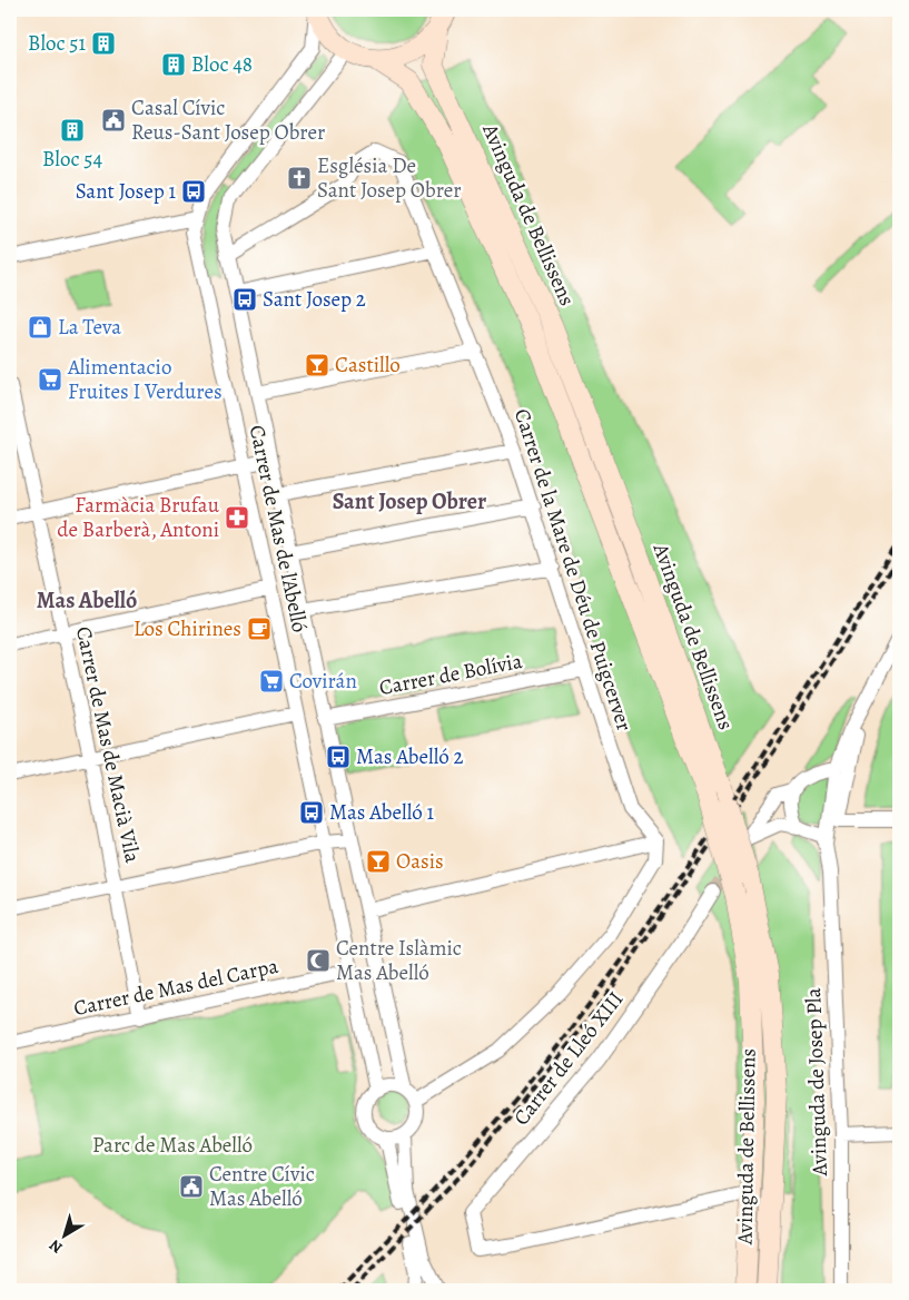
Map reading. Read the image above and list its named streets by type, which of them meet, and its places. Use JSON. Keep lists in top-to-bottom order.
{
  "streets": {
    "main road": ["Avinguda de Bellissens"],
    "street": [
      "Carrer de Mas de l'Abelló",
      "Carrer de la Mare de Déu de Puigcerver",
      "Carrer de Bolívia",
      "Carrer de Mas de Macià Vila",
      "Carrer de Mas del Carpa",
      "Carrer de Lleó XIII",
      "Avinguda de Josep Pla"
    ]
  },
  "crossings": [
    ["Avinguda de Bellissens", "Carrer de Lleó XIII"],
    ["Carrer de Mas de l'Abelló", "Carrer de la Mare de Déu de Puigcerver"],
    ["Carrer de Mas de l'Abelló", "Carrer de Bolívia"],
    ["Carrer de Mas de l'Abelló", "Carrer de Mas del Carpa"],
    ["Carrer de la Mare de Déu de Puigcerver", "Carrer de Bolívia"],
    ["Carrer de Mas de Macià Vila", "Carrer de Mas del Carpa"]
  ],
  "districts": ["Sant Josep Obrer", "Mas Abelló"],
  "parks": ["Parc de Mas Abelló"],
  "places": {
    "building": ["Bloc 51", "Bloc 48", "Bloc 54"],
    "public building": ["Casal Cívic Reus-Sant Josep Obrer", "Centre Cívic Mas Abelló"],
    "church": ["Església De Sant Josep Obrer"],
    "bus stop": [
      "Sant Josep 1",
      "Sant Josep 2",
      "Mas Abelló 2",
      "Mas Abelló 1"
    ],
    "shop": ["La Teva"],
    "bar": ["Castillo", "Oasis"],
    "supermarket": ["Alimentacio Fruites I Verdures", "Covirán"],
    "pharmacy": ["Farmàcia Brufau de Barberà, Antoni"],
    "cafe": ["Los Chirines"],
    "mosque": ["Centre Islàmic Mas Abelló"]
  },
  "north": "bottom left"
}
